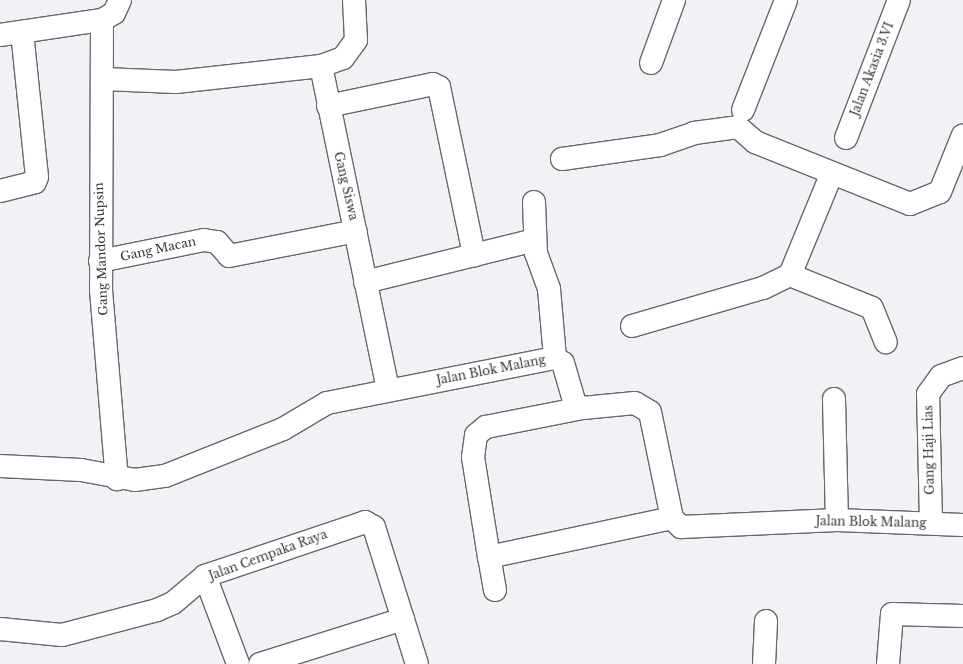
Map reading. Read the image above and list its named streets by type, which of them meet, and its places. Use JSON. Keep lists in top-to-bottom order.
{
  "streets": {
    "street": [
      "Jalan Akasia 3.VI",
      "Gang Siswa",
      "Gang Mandor Nupsin",
      "Gang Macan",
      "Jalan Blok Malang",
      "Gang Haji Lias",
      "Jalan Cempaka Raya"
    ]
  },
  "crossings": [
    ["Gang Siswa", "Gang Macan"],
    ["Gang Siswa", "Jalan Blok Malang"],
    ["Gang Mandor Nupsin", "Gang Macan"],
    ["Gang Mandor Nupsin", "Jalan Blok Malang"],
    ["Jalan Blok Malang", "Gang Haji Lias"]
  ]
}
